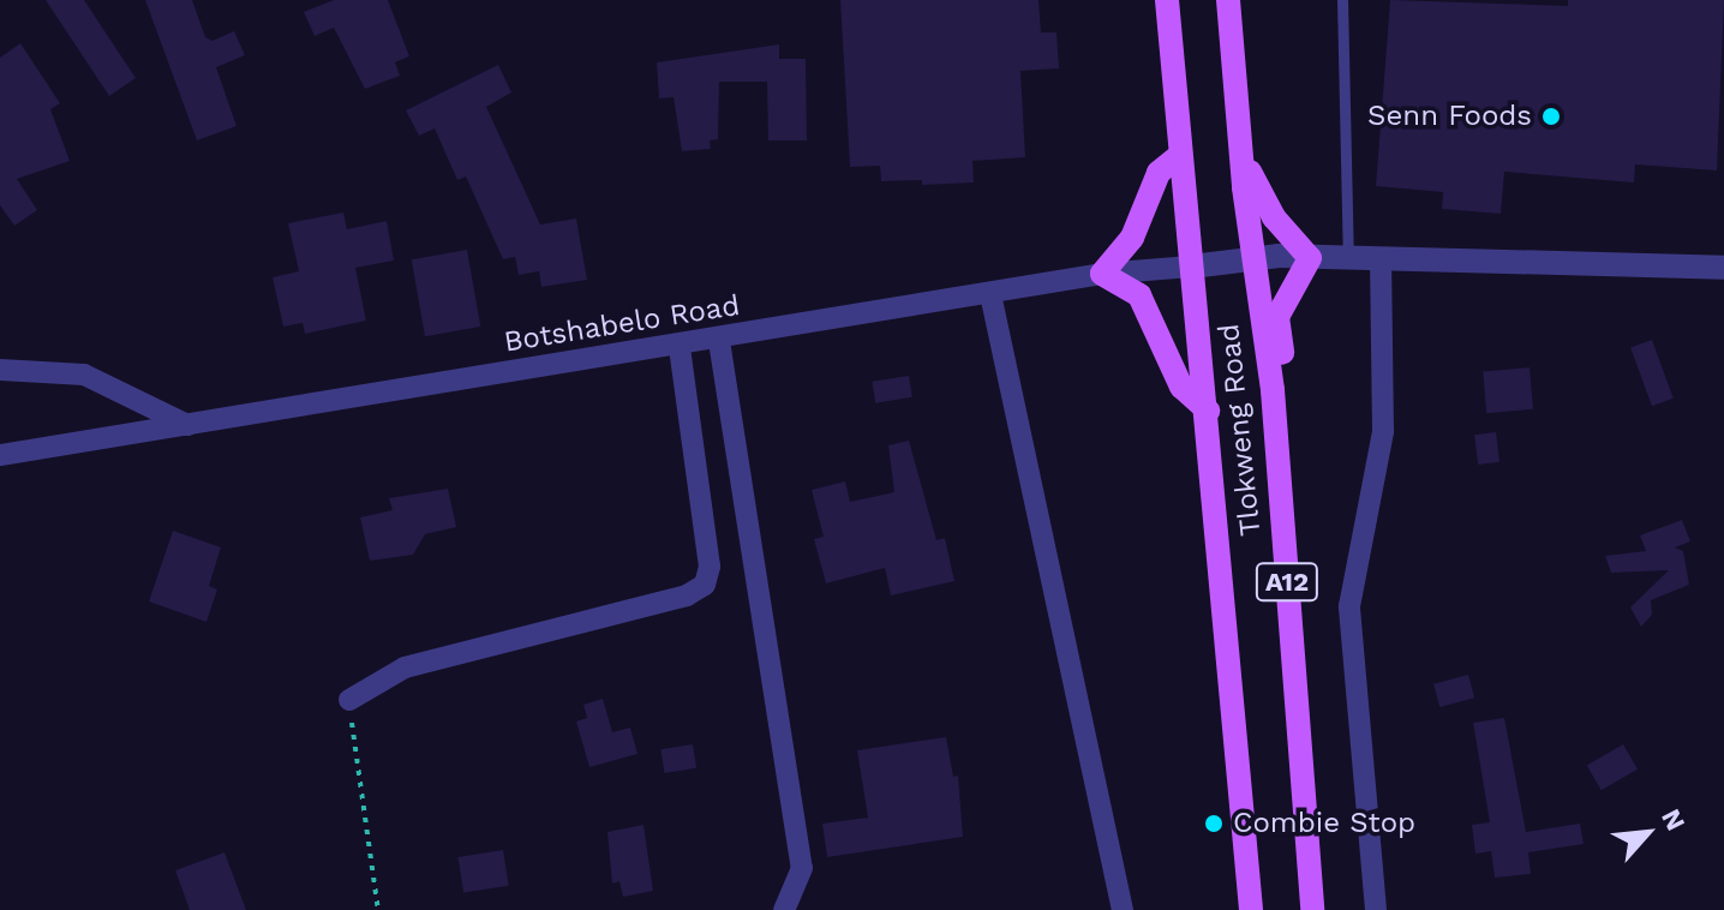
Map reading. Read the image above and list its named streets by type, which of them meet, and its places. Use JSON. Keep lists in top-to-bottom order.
{
  "streets": {
    "main road": ["Tlokweng Road", "A12"],
    "street": ["Botshabelo Road"]
  },
  "crossings": [
    ["Botshabelo Road", "Tlokweng Road"]
  ],
  "places": ["Senn Foods", "Combie Stop"],
  "north": "top right"
}
